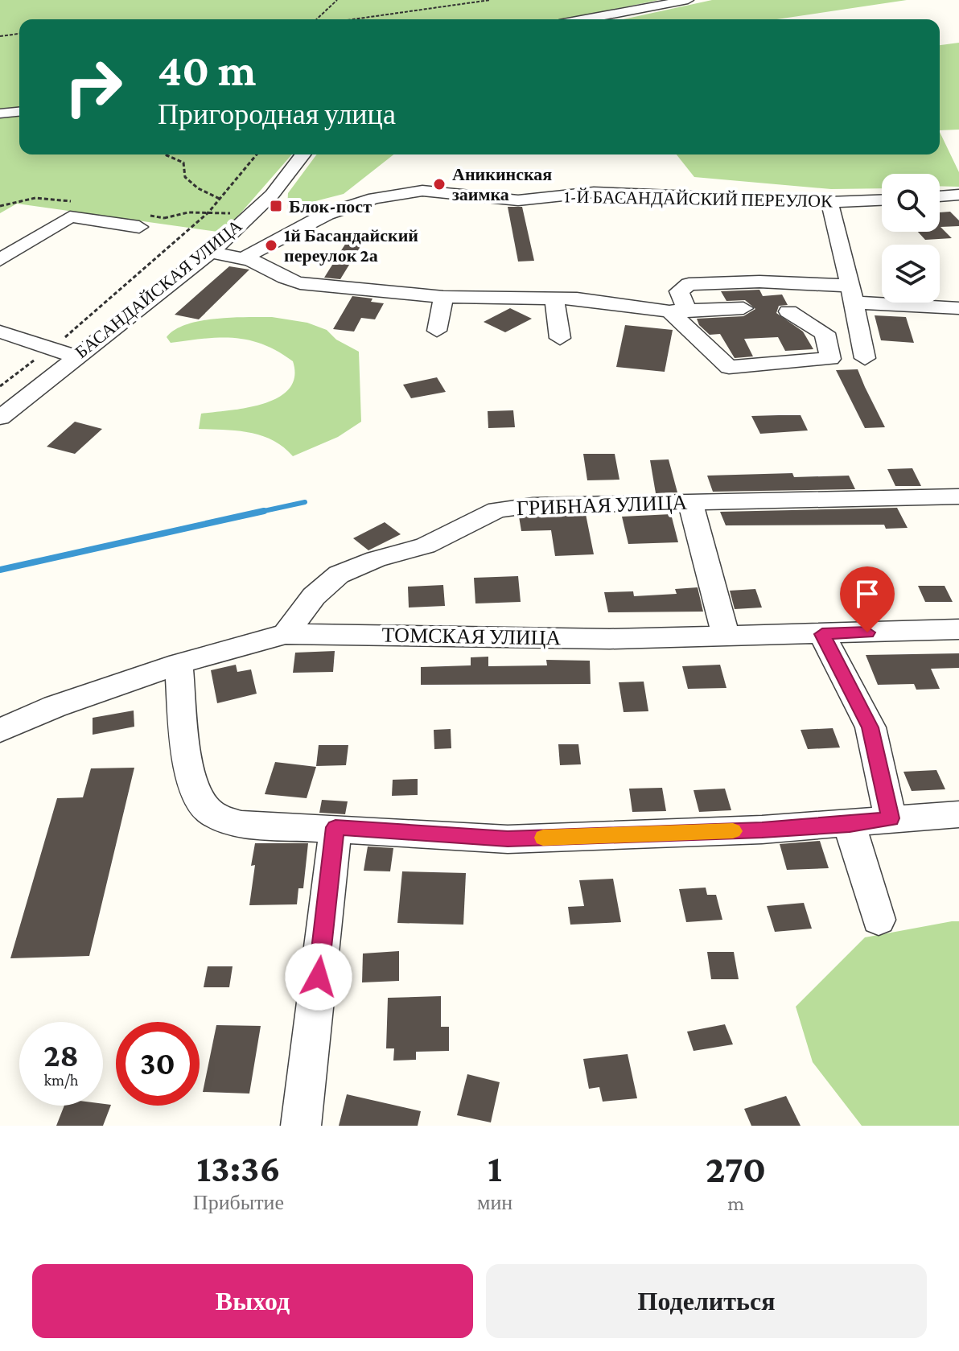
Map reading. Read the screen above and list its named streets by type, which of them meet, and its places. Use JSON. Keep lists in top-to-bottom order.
{
  "streets": {
    "street": [
      "1-Й БАСАНДАЙСКИЙ ПЕРЕУЛОК",
      "БАСАНДАЙСКАЯ УЛИЦА",
      "ГРИБНАЯ УЛИЦА",
      "ТОМСКАЯ УЛИЦА"
    ]
  },
  "crossings": [
    ["ГРИБНАЯ УЛИЦА", "ТОМСКАЯ УЛИЦА"]
  ],
  "places": {
    "other": ["Аникинская заимка", "1й Басандайский переулок 2а"],
    "transit": ["Блок-пост"]
  },
  "page": {
    "turn": ["40 m", "Пригородная улица"],
    "speed": "28 km/h",
    "limit": "30",
    "eta": [
      "13:36",
      "Прибытие",
      "1",
      "мин",
      "270",
      "m"
    ],
    "buttons": ["Выход", "Поделиться"]
  }
}
